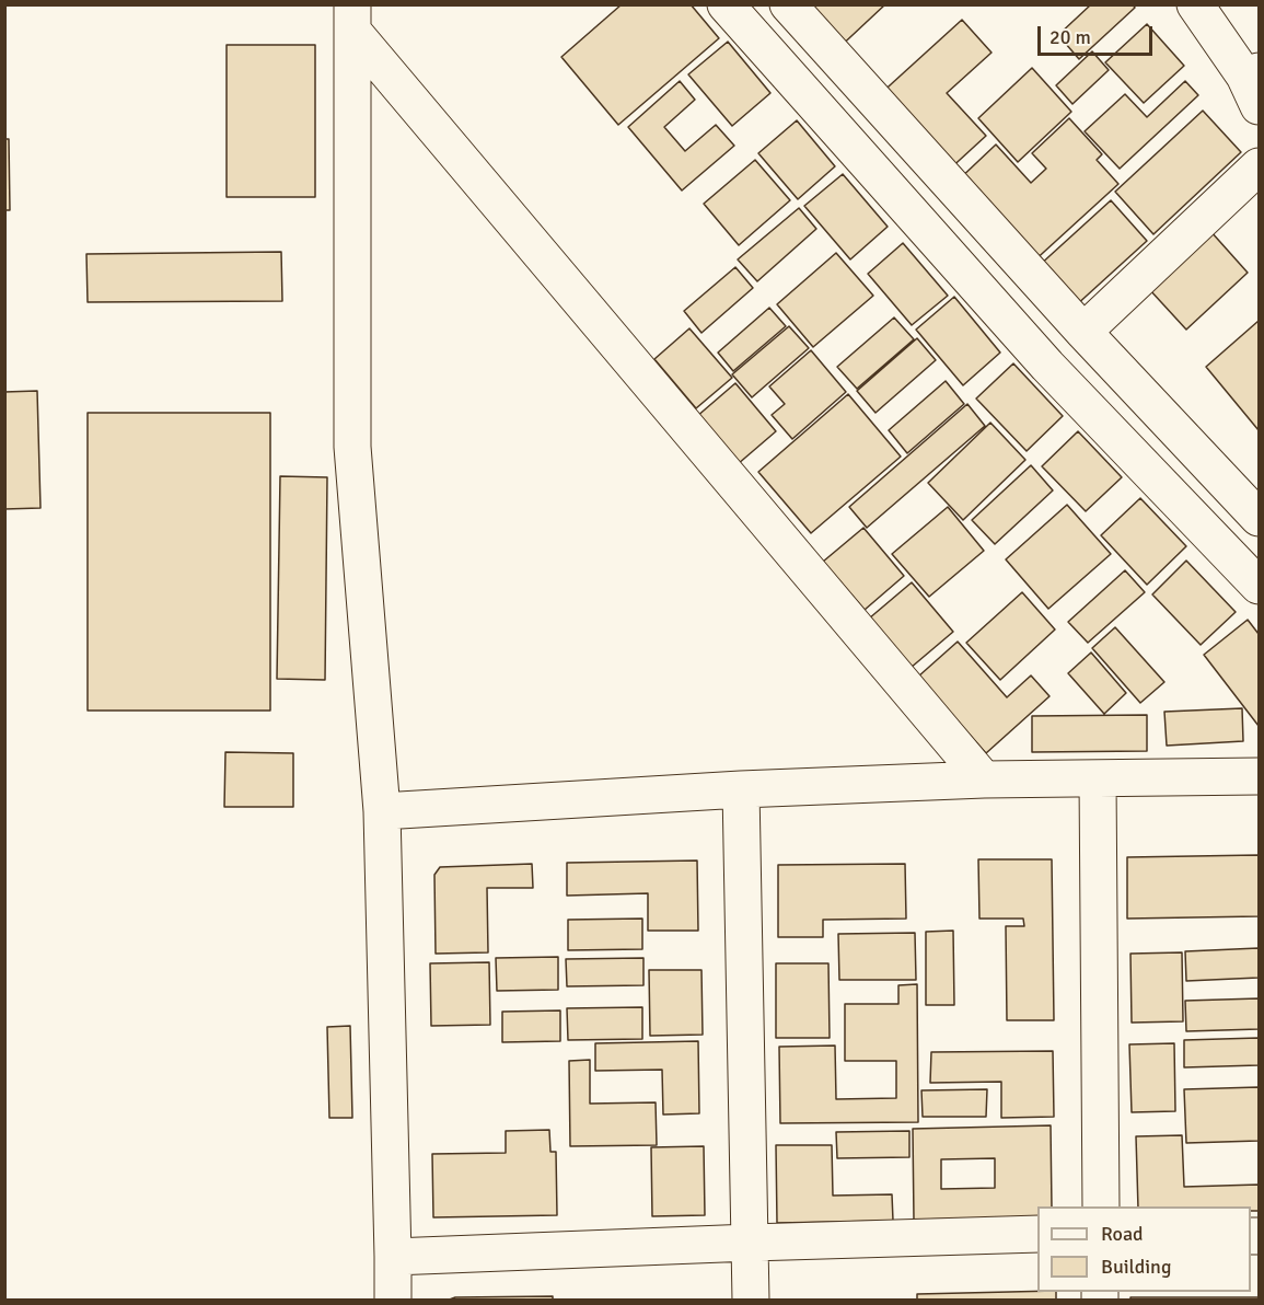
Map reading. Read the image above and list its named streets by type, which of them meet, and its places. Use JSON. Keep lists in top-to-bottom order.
{
  "legend": ["Road", "Building"],
  "scale_bar": "20 m"
}
